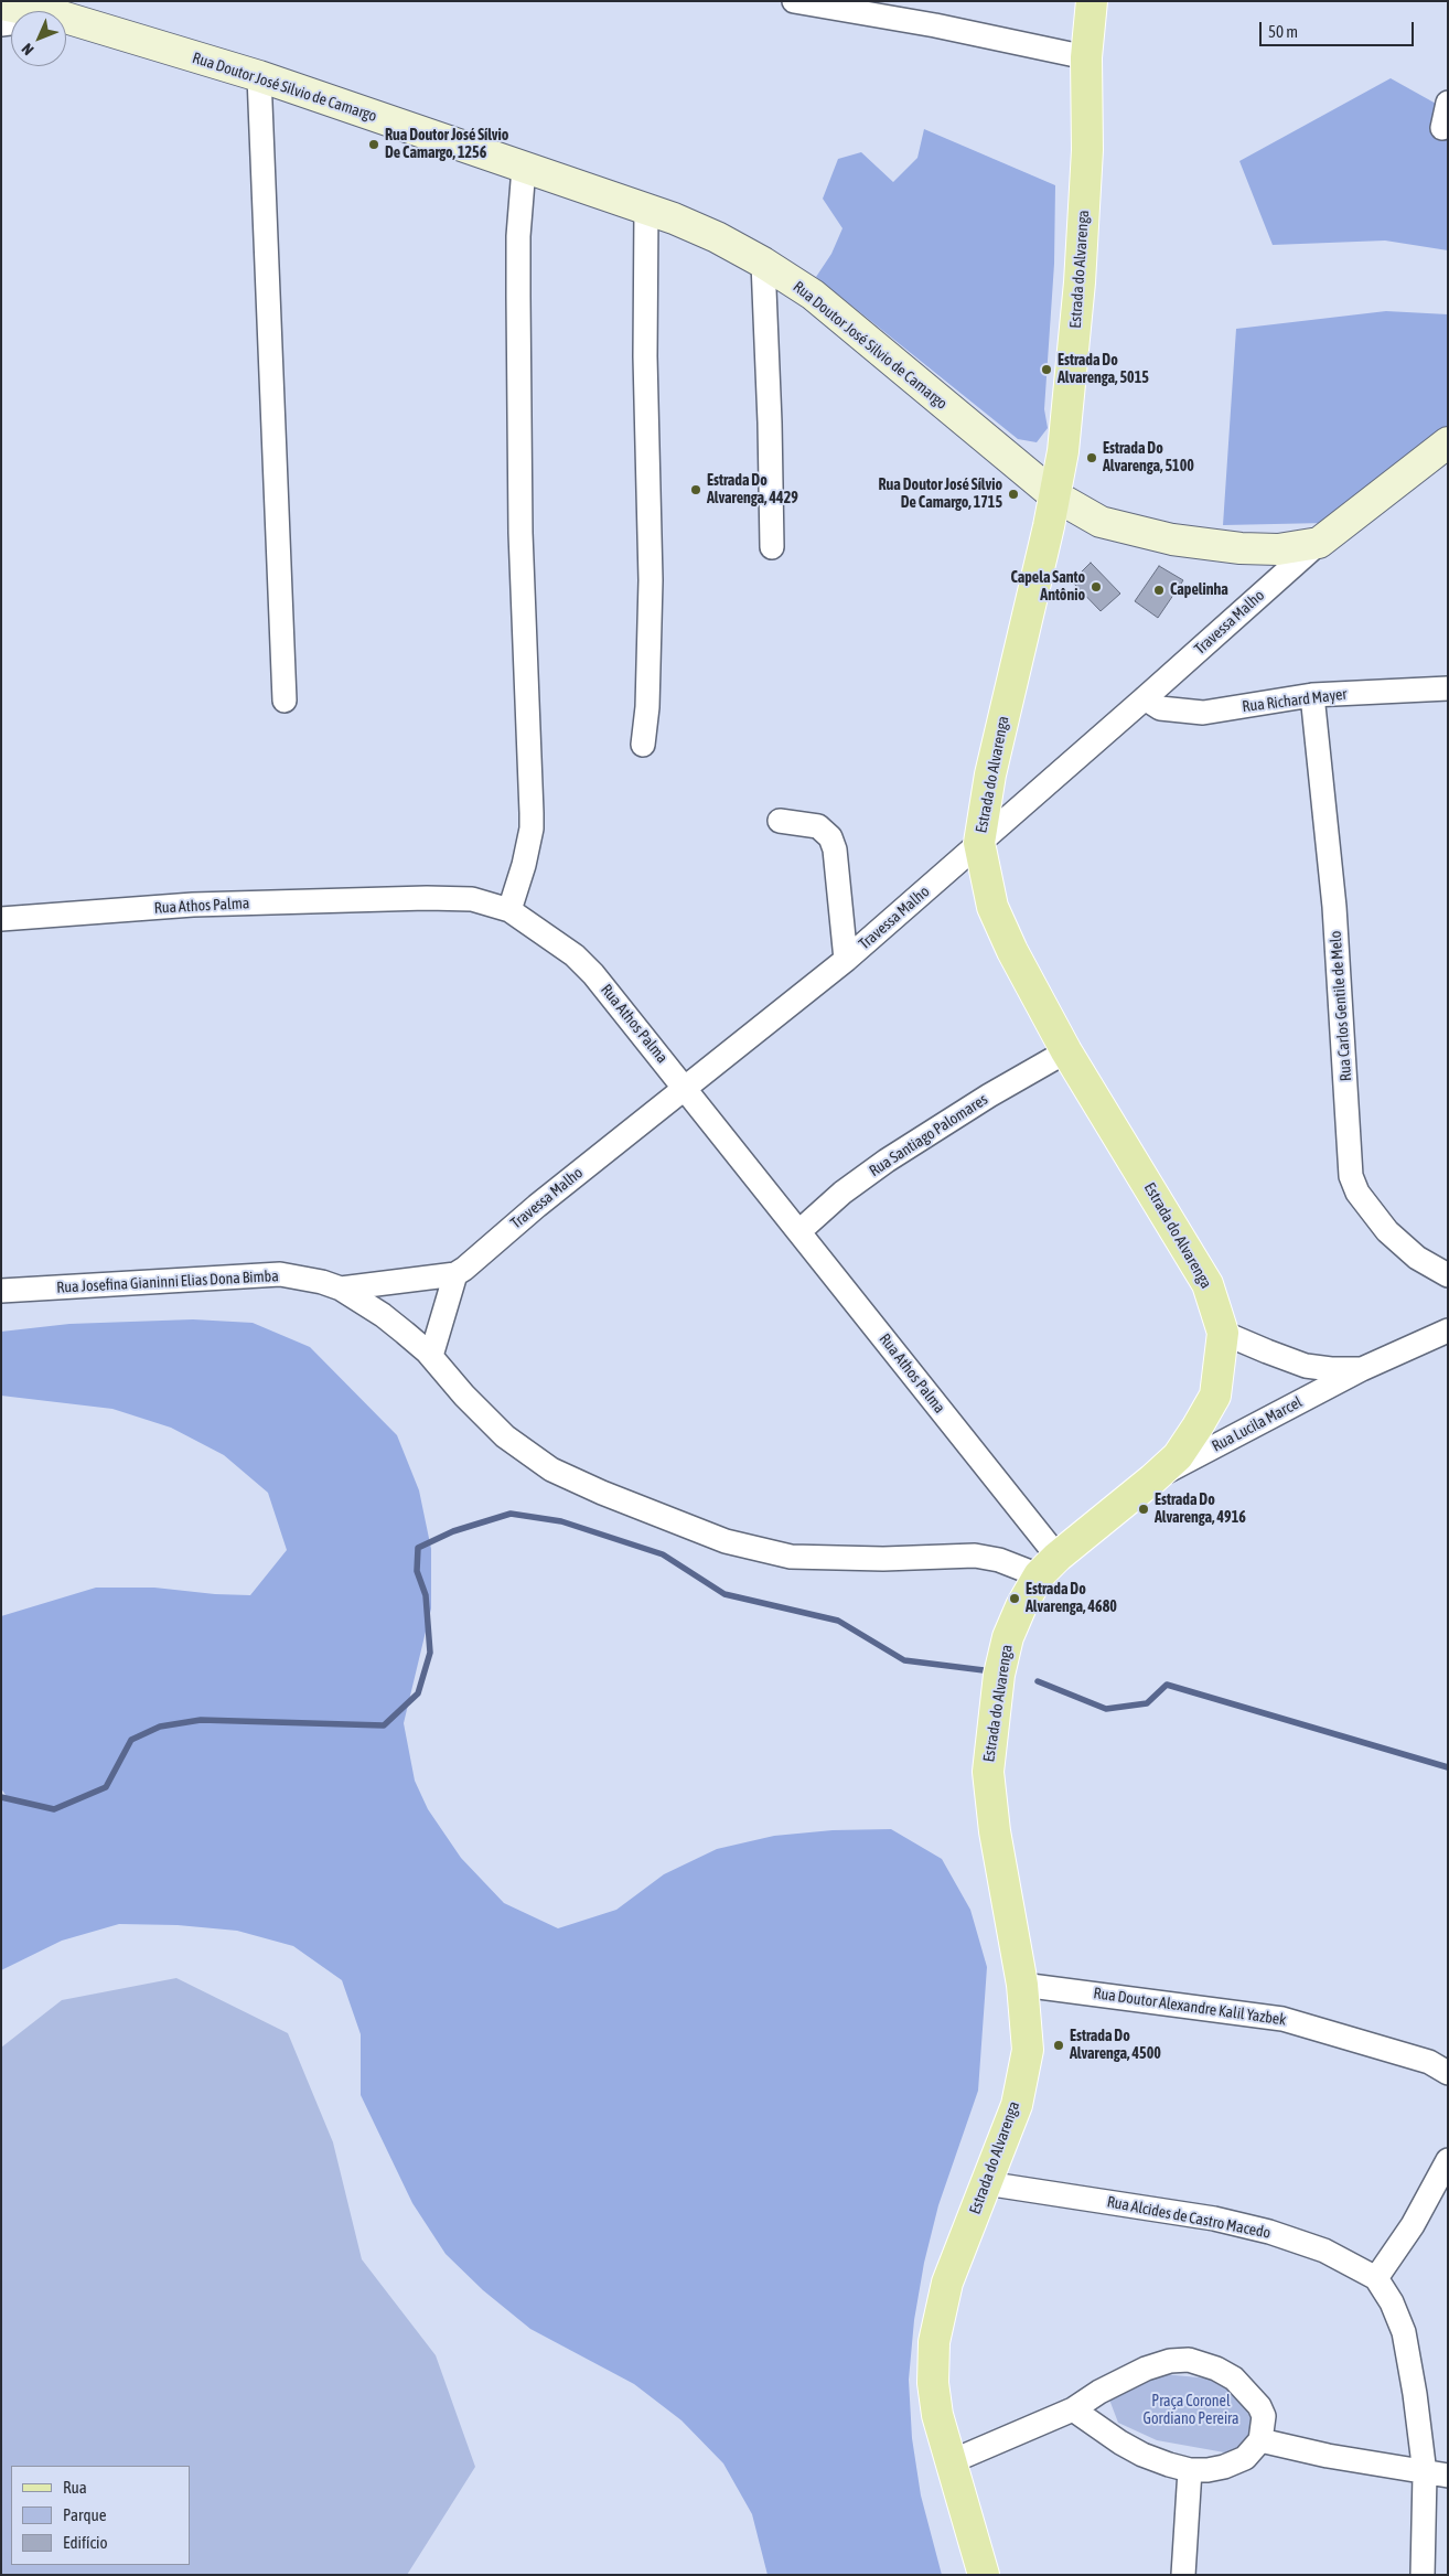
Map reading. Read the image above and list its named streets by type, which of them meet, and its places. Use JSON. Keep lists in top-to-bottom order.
{
  "streets": {
    "main road": ["Estrada do Alvarenga"],
    "street": [
      "Rua Doutor José Silvio de Camargo",
      "Travessa Malho",
      "Rua Richard Mayer",
      "Rua Athos Palma",
      "Rua Carlos Gentile de Melo",
      "Rua Santiago Palomares",
      "Rua Josefina Gianinni Elias Dona Bimba",
      "Rua Lucila Marcel",
      "Rua Doutor Alexandre Kalil Yazbek",
      "Rua Alcides de Castro Macedo"
    ]
  },
  "crossings": [
    ["Rua Doutor José Silvio de Camargo", "Estrada do Alvarenga"],
    ["Rua Doutor José Silvio de Camargo", "Travessa Malho"],
    ["Estrada do Alvarenga", "Travessa Malho"],
    ["Estrada do Alvarenga", "Rua Athos Palma"],
    ["Estrada do Alvarenga", "Rua Santiago Palomares"],
    ["Estrada do Alvarenga", "Rua Josefina Gianinni Elias Dona Bimba"],
    ["Estrada do Alvarenga", "Rua Lucila Marcel"],
    ["Estrada do Alvarenga", "Rua Doutor Alexandre Kalil Yazbek"],
    ["Estrada do Alvarenga", "Rua Alcides de Castro Macedo"],
    ["Travessa Malho", "Rua Richard Mayer"],
    ["Travessa Malho", "Rua Athos Palma"],
    ["Rua Richard Mayer", "Rua Carlos Gentile de Melo"],
    ["Rua Athos Palma", "Rua Santiago Palomares"],
    ["Rua Athos Palma", "Rua Josefina Gianinni Elias Dona Bimba"]
  ],
  "parks": ["Praça Coronel Gordiano Pereira"],
  "places": [
    "Rua Doutor José Sílvio De Camargo, 1256",
    "Estrada Do Alvarenga, 5015",
    "Estrada Do Alvarenga, 5100",
    "Estrada Do Alvarenga, 4429",
    "Rua Doutor José Sílvio De Camargo, 1715",
    "Capela Santo Antônio",
    "Capelinha",
    "Estrada Do Alvarenga, 4916",
    "Estrada Do Alvarenga, 4680",
    "Estrada Do Alvarenga, 4500"
  ],
  "legend": ["Rua", "Parque", "Edifício"],
  "scale_bar": "50 m",
  "north": "bottom left"
}
